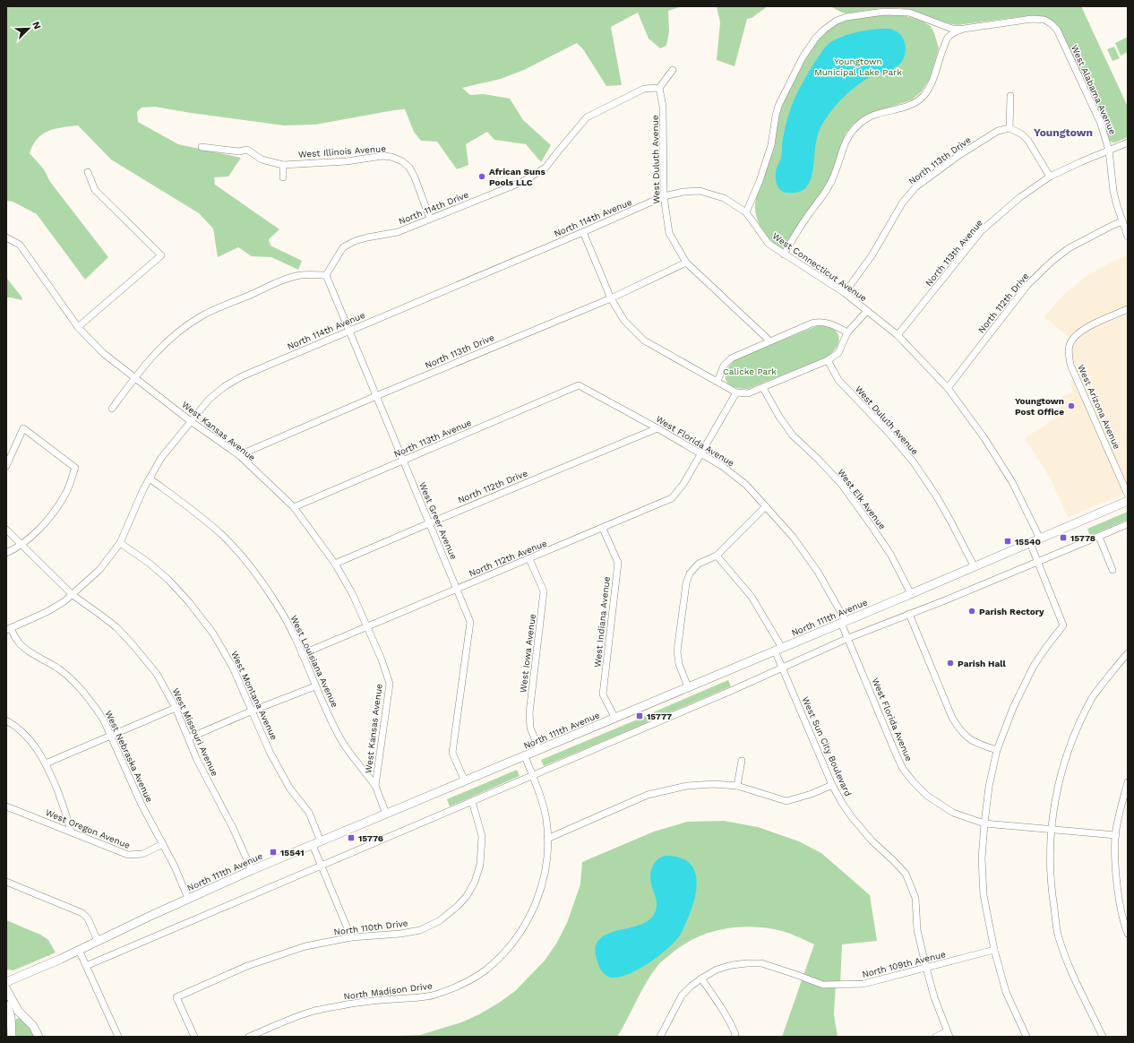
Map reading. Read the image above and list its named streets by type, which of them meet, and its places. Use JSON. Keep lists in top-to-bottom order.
{
  "streets": {
    "street": [
      "West Alabama Avenue",
      "West Illinois Avenue",
      "West Duluth Avenue",
      "North 113th Drive",
      "North 114th Drive",
      "North 114th Avenue",
      "North 113th Avenue",
      "West Connecticut Avenue",
      "North 112th Drive",
      "West Arizona Avenue",
      "West Kansas Avenue",
      "West Florida Avenue",
      "West Elk Avenue",
      "West Greer Avenue",
      "North 112th Avenue",
      "North 111th Avenue",
      "West Indiana Avenue",
      "West Iowa Avenue",
      "West Louisiana Avenue",
      "West Montana Avenue",
      "West Missouri Avenue",
      "West Sun City Boulevard",
      "West Nebraska Avenue",
      "West Oregon Avenue",
      "North 110th Drive",
      "North 109th Avenue",
      "North Madison Drive"
    ]
  },
  "crossings": [
    ["West Alabama Avenue", "North 113th Avenue"],
    ["West Alabama Avenue", "North 112th Drive"],
    ["West Illinois Avenue", "North 114th Drive"],
    ["West Duluth Avenue", "North 113th Drive"],
    ["West Duluth Avenue", "North 114th Drive"],
    ["West Duluth Avenue", "North 114th Avenue"],
    ["West Duluth Avenue", "North 111th Avenue"],
    ["North 113th Drive", "West Connecticut Avenue"],
    ["North 113th Drive", "West Kansas Avenue"],
    ["North 113th Drive", "West Greer Avenue"],
    ["North 114th Drive", "West Greer Avenue"],
    ["North 114th Avenue", "West Connecticut Avenue"],
    ["North 114th Avenue", "West Kansas Avenue"],
    ["North 114th Avenue", "West Greer Avenue"],
    ["North 114th Avenue", "West Louisiana Avenue"],
    ["North 114th Avenue", "West Montana Avenue"],
    ["North 114th Avenue", "West Missouri Avenue"],
    ["North 114th Avenue", "West Nebraska Avenue"],
    ["North 113th Avenue", "West Connecticut Avenue"],
    ["North 113th Avenue", "West Kansas Avenue"],
    ["North 113th Avenue", "West Florida Avenue"],
    ["North 113th Avenue", "West Greer Avenue"],
    ["West Connecticut Avenue", "North 112th Drive"],
    ["West Connecticut Avenue", "North 111th Avenue"],
    ["North 112th Drive", "West Kansas Avenue"],
    ["North 112th Drive", "West Florida Avenue"],
    ["North 112th Drive", "West Greer Avenue"],
    ["West Kansas Avenue", "North 112th Avenue"],
    ["West Kansas Avenue", "North 111th Avenue"],
    ["West Kansas Avenue", "West Louisiana Avenue"],
    ["West Florida Avenue", "North 112th Avenue"],
    ["West Florida Avenue", "North 111th Avenue"],
    ["West Elk Avenue", "North 111th Avenue"],
    ["West Greer Avenue", "North 112th Avenue"],
    ["West Greer Avenue", "North 111th Avenue"],
    ["North 112th Avenue", "West Indiana Avenue"],
    ["North 112th Avenue", "West Iowa Avenue"],
    ["North 112th Avenue", "West Louisiana Avenue"],
    ["North 111th Avenue", "West Indiana Avenue"],
    ["North 111th Avenue", "West Iowa Avenue"],
    ["North 111th Avenue", "West Montana Avenue"],
    ["North 111th Avenue", "West Missouri Avenue"],
    ["North 111th Avenue", "West Sun City Boulevard"],
    ["North 111th Avenue", "West Nebraska Avenue"],
    ["North 111th Avenue", "North Madison Drive"],
    ["West Sun City Boulevard", "North 109th Avenue"],
    ["West Nebraska Avenue", "West Oregon Avenue"]
  ],
  "districts": ["Youngtown"],
  "parks": ["Youngtown Municipal Lake Park", "Calicke Park"],
  "places": {
    "other": [
      "African Suns Pools LLC",
      "Youngtown Post Office",
      "Parish Rectory",
      "Parish Hall"
    ],
    "transit": [
      "15778",
      "15540",
      "15777",
      "15776",
      "15541"
    ]
  },
  "north": "top right"
}
